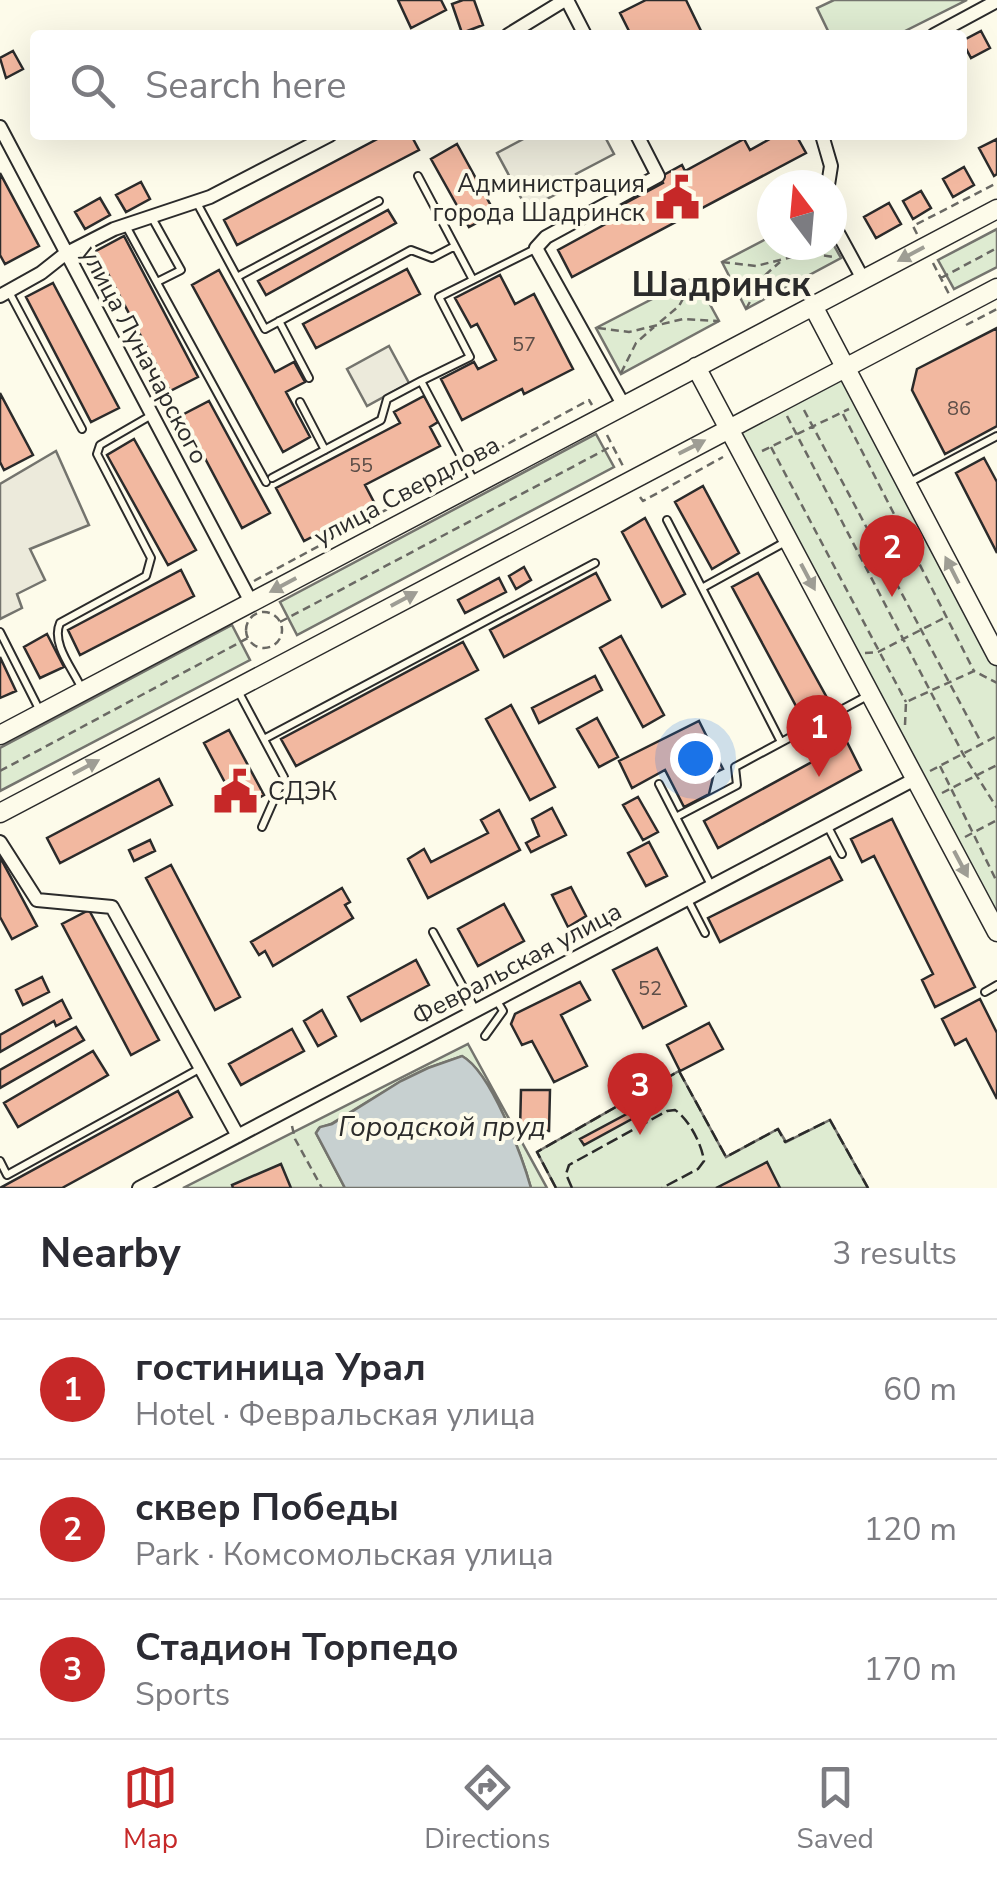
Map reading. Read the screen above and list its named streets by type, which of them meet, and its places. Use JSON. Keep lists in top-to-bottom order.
{
  "streets": {
    "main road": ["улица Свердлова"],
    "street": ["улица Луначарского", "Февральская улица"]
  },
  "crossings": [
    ["улица Луначарского", "улица Свердлова"]
  ],
  "districts": ["Шадринск"],
  "water": ["Городской пруд"],
  "places": {
    "public building": ["Администрация города Шадринск", "СДЭК"]
  },
  "house_numbers": [
    "57",
    "86",
    "55",
    "52"
  ],
  "north": "top",
  "page": {
    "search": "Search here",
    "pins": ["2", "1", "3"],
    "heading": ["Nearby", "3 results"],
    "list": [
      {
        "mark": "1",
        "name": "гостиница Урал",
        "note": "Hotel · Февральская улица",
        "value": "60 m"
      },
      {
        "mark": "2",
        "name": "сквер Победы",
        "note": "Park · Комсомольская улица",
        "value": "120 m"
      },
      {
        "mark": "3",
        "name": "Стадион Торпедо",
        "note": "Sports",
        "value": "170 m"
      }
    ],
    "nav": ["Map", "Directions", "Saved"]
  }
}
